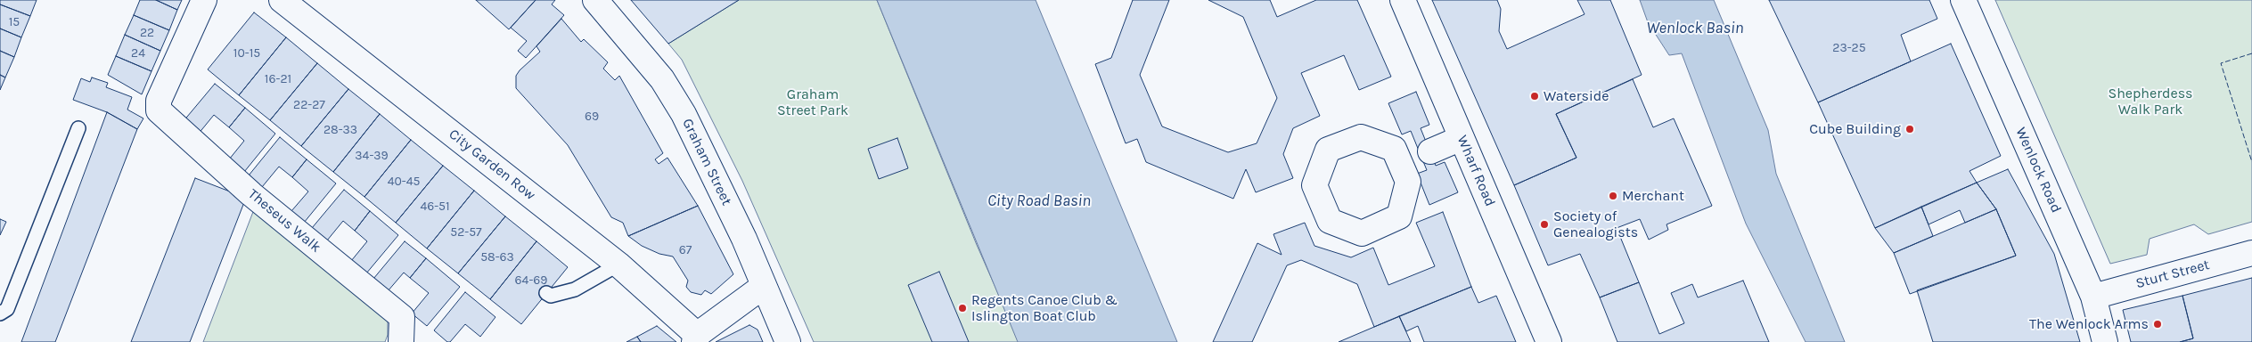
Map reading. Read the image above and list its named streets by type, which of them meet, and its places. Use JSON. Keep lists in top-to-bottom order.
{
  "streets": {
    "street": [
      "Graham Street",
      "City Garden Row",
      "Wenlock Road",
      "Wharf Road",
      "Theseus Walk",
      "Sturt Street"
    ]
  },
  "crossings": [
    ["Wenlock Road", "Sturt Street"]
  ],
  "water": ["Wenlock Basin", "City Road Basin"],
  "parks": ["Shepherdess Walk Park", "Graham Street Park"],
  "places": [
    "Waterside",
    "Cube Building",
    "Merchant",
    "Society of Genealogists",
    "Regents Canoe Club & Islington Boat Club",
    "The Wenlock Arms"
  ],
  "house_numbers": [
    "15",
    "22",
    "23-25",
    "24",
    "10-15",
    "16-21",
    "22-27",
    "69",
    "28-33",
    "34-39",
    "40-45",
    "46-51",
    "52-57",
    "67",
    "58-63",
    "64-69"
  ]
}
